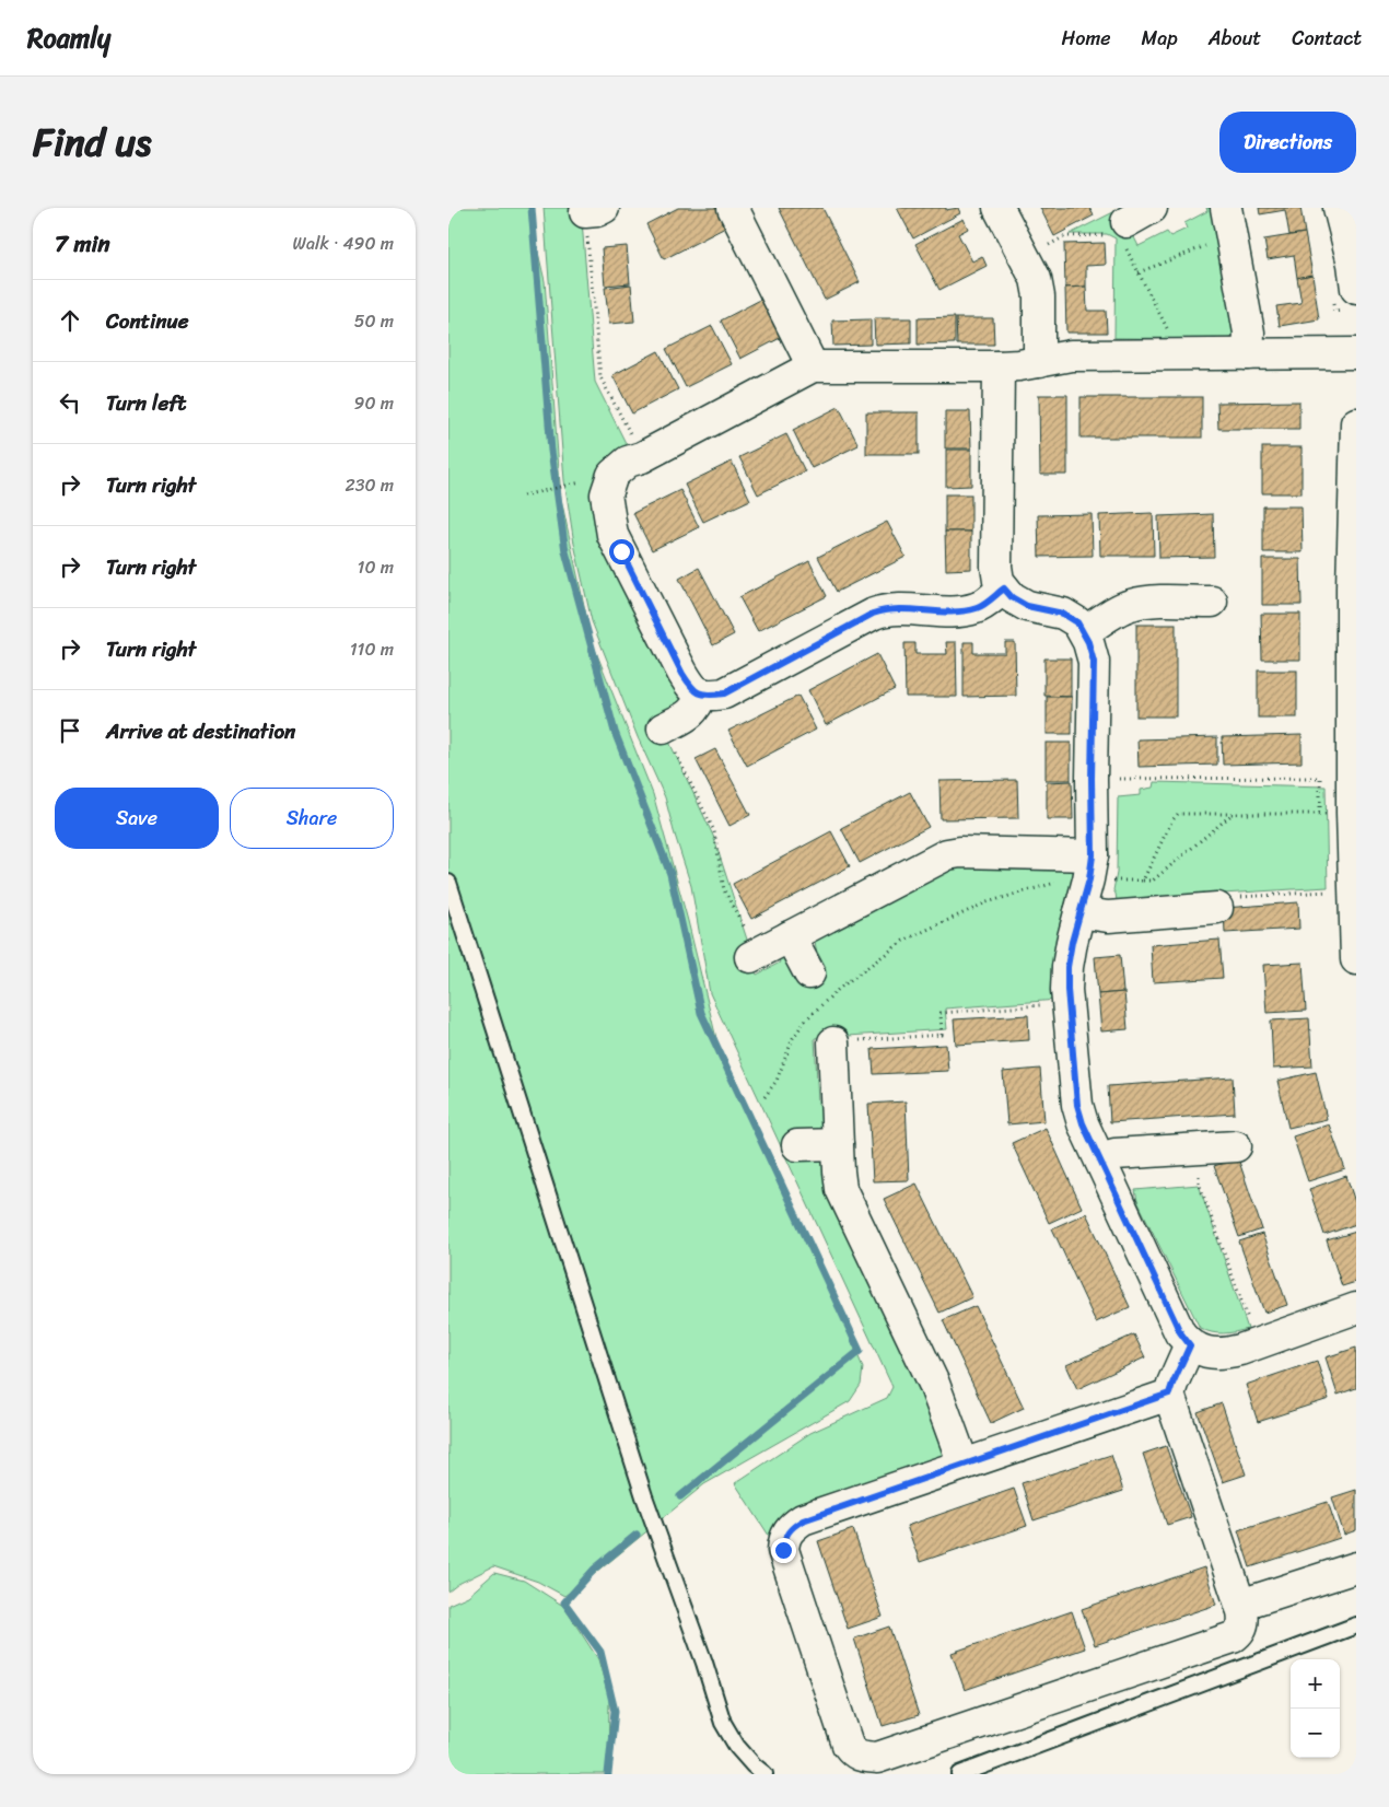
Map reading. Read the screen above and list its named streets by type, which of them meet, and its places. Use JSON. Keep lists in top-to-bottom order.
{
  "page": {
    "header": "Roamly",
    "nav": [
      "Home",
      "Map",
      "About",
      "Contact"
    ],
    "title": "Find us",
    "buttons": [
      "Directions",
      ["Save", "Share"]
    ],
    "heading": ["7 min", "Walk · 490 m"],
    "list": [
      ["Continue", "50 m"],
      ["Turn left", "90 m"],
      ["Turn right", "230 m"],
      ["Turn right", "10 m"],
      ["Turn right", "110 m"],
      "Arrive at destination"
    ],
    "map_buttons": ["+", "−"]
  }
}
